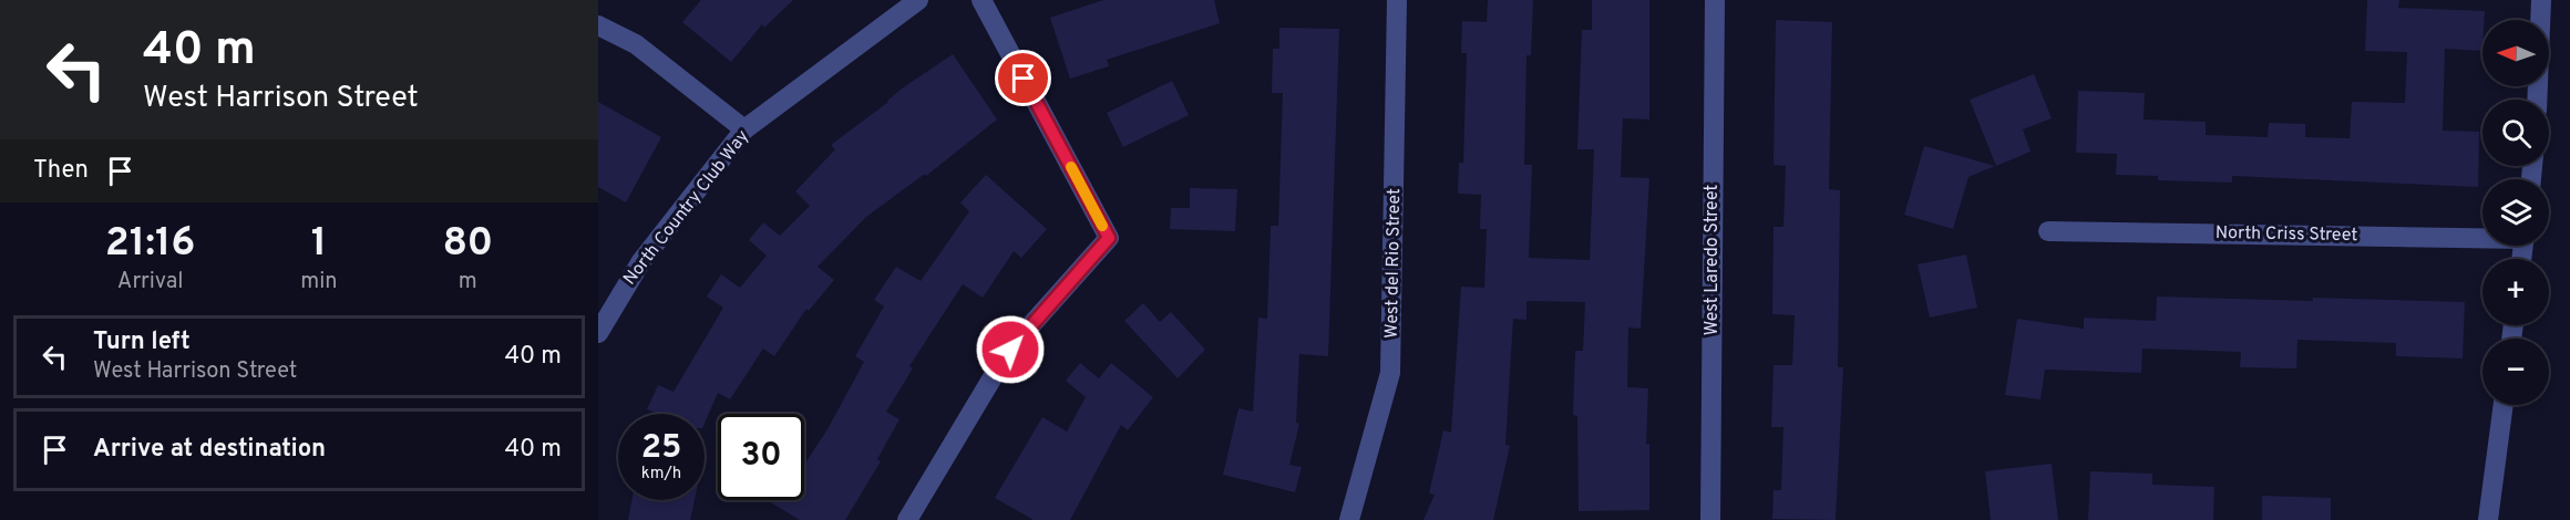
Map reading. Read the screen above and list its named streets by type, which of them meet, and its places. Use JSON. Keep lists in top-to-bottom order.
{
  "streets": {
    "street": [
      "North Country Club Way",
      "North Criss Street",
      "West Laredo Street",
      "West del Rio Street"
    ]
  },
  "north": "left",
  "page": {
    "turn": ["40 m", "West Harrison Street"],
    "map_buttons": ["+", "−"],
    "then": "Then",
    "eta": [
      "21:16",
      "Arrival",
      "1",
      "min",
      "80",
      "m"
    ],
    "list": [
      {
        "name": "Turn left",
        "note": "West Harrison Street",
        "value": "40 m"
      },
      {
        "name": "Arrive at destination",
        "value": "40 m"
      }
    ],
    "speed": "25 km/h",
    "limit": "30"
  }
}
